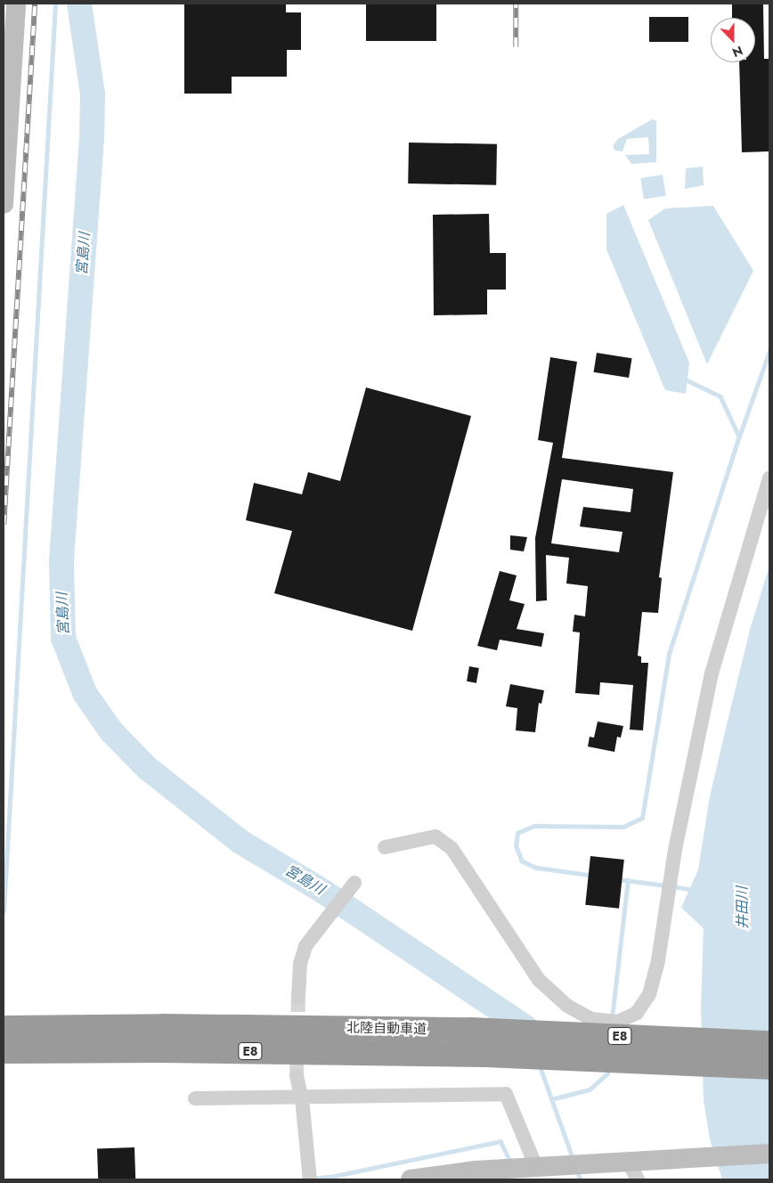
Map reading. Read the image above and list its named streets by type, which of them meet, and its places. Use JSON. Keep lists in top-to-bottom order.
{
  "streets": {
    "highway": ["北陸自動車道", "E8"]
  },
  "water": ["宮島川", "井田川"],
  "north": "bottom"
}
